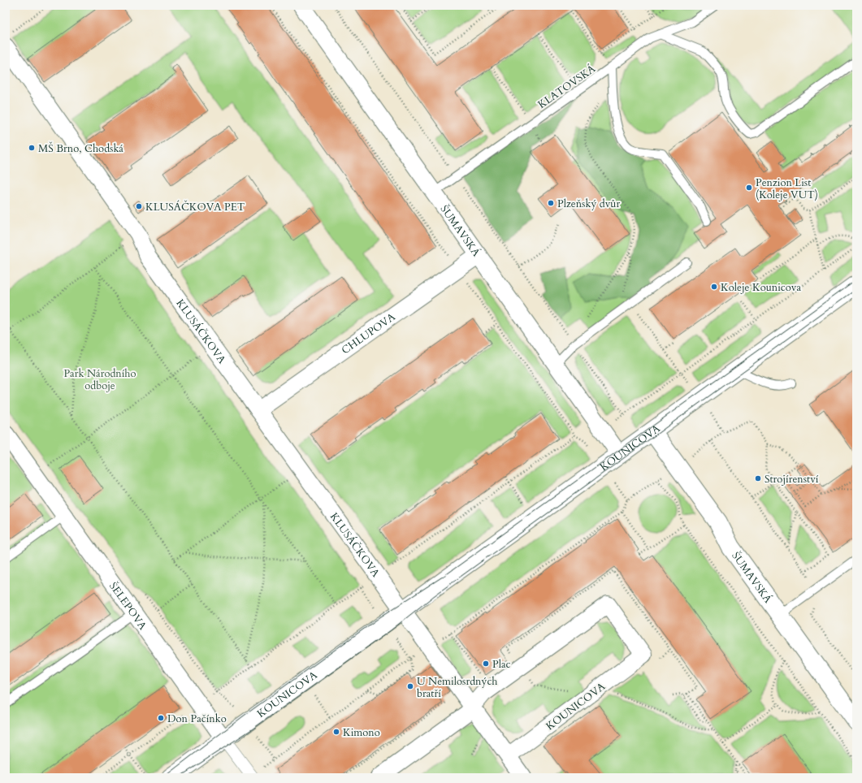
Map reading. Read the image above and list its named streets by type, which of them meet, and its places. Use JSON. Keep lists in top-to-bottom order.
{
  "streets": {
    "street": [
      "ŠUMAVSKÁ",
      "KLUSÁČKOVA",
      "CHLUPOVA",
      "KOUNICOVA",
      "ŠELEPOVA"
    ],
    "lane": ["KLATOVSKÁ"]
  },
  "crossings": [
    ["KLATOVSKÁ", "ŠUMAVSKÁ"],
    ["ŠUMAVSKÁ", "CHLUPOVA"],
    ["ŠUMAVSKÁ", "KOUNICOVA"],
    ["KLUSÁČKOVA", "CHLUPOVA"],
    ["KLUSÁČKOVA", "KOUNICOVA"],
    ["KOUNICOVA", "ŠELEPOVA"]
  ],
  "parks": ["Park Národního odboje"],
  "places": [
    "MŠ Brno, Chodská",
    "Penzion List (Koleje VUT)",
    "Plzeňský dvůr",
    "KLUSÁČKOVA PET",
    "Koleje Kounicova",
    "Strojírenství",
    "Plac",
    "U Nemilosrdných bratří",
    "Don Pačínko",
    "Kimono"
  ]
}
